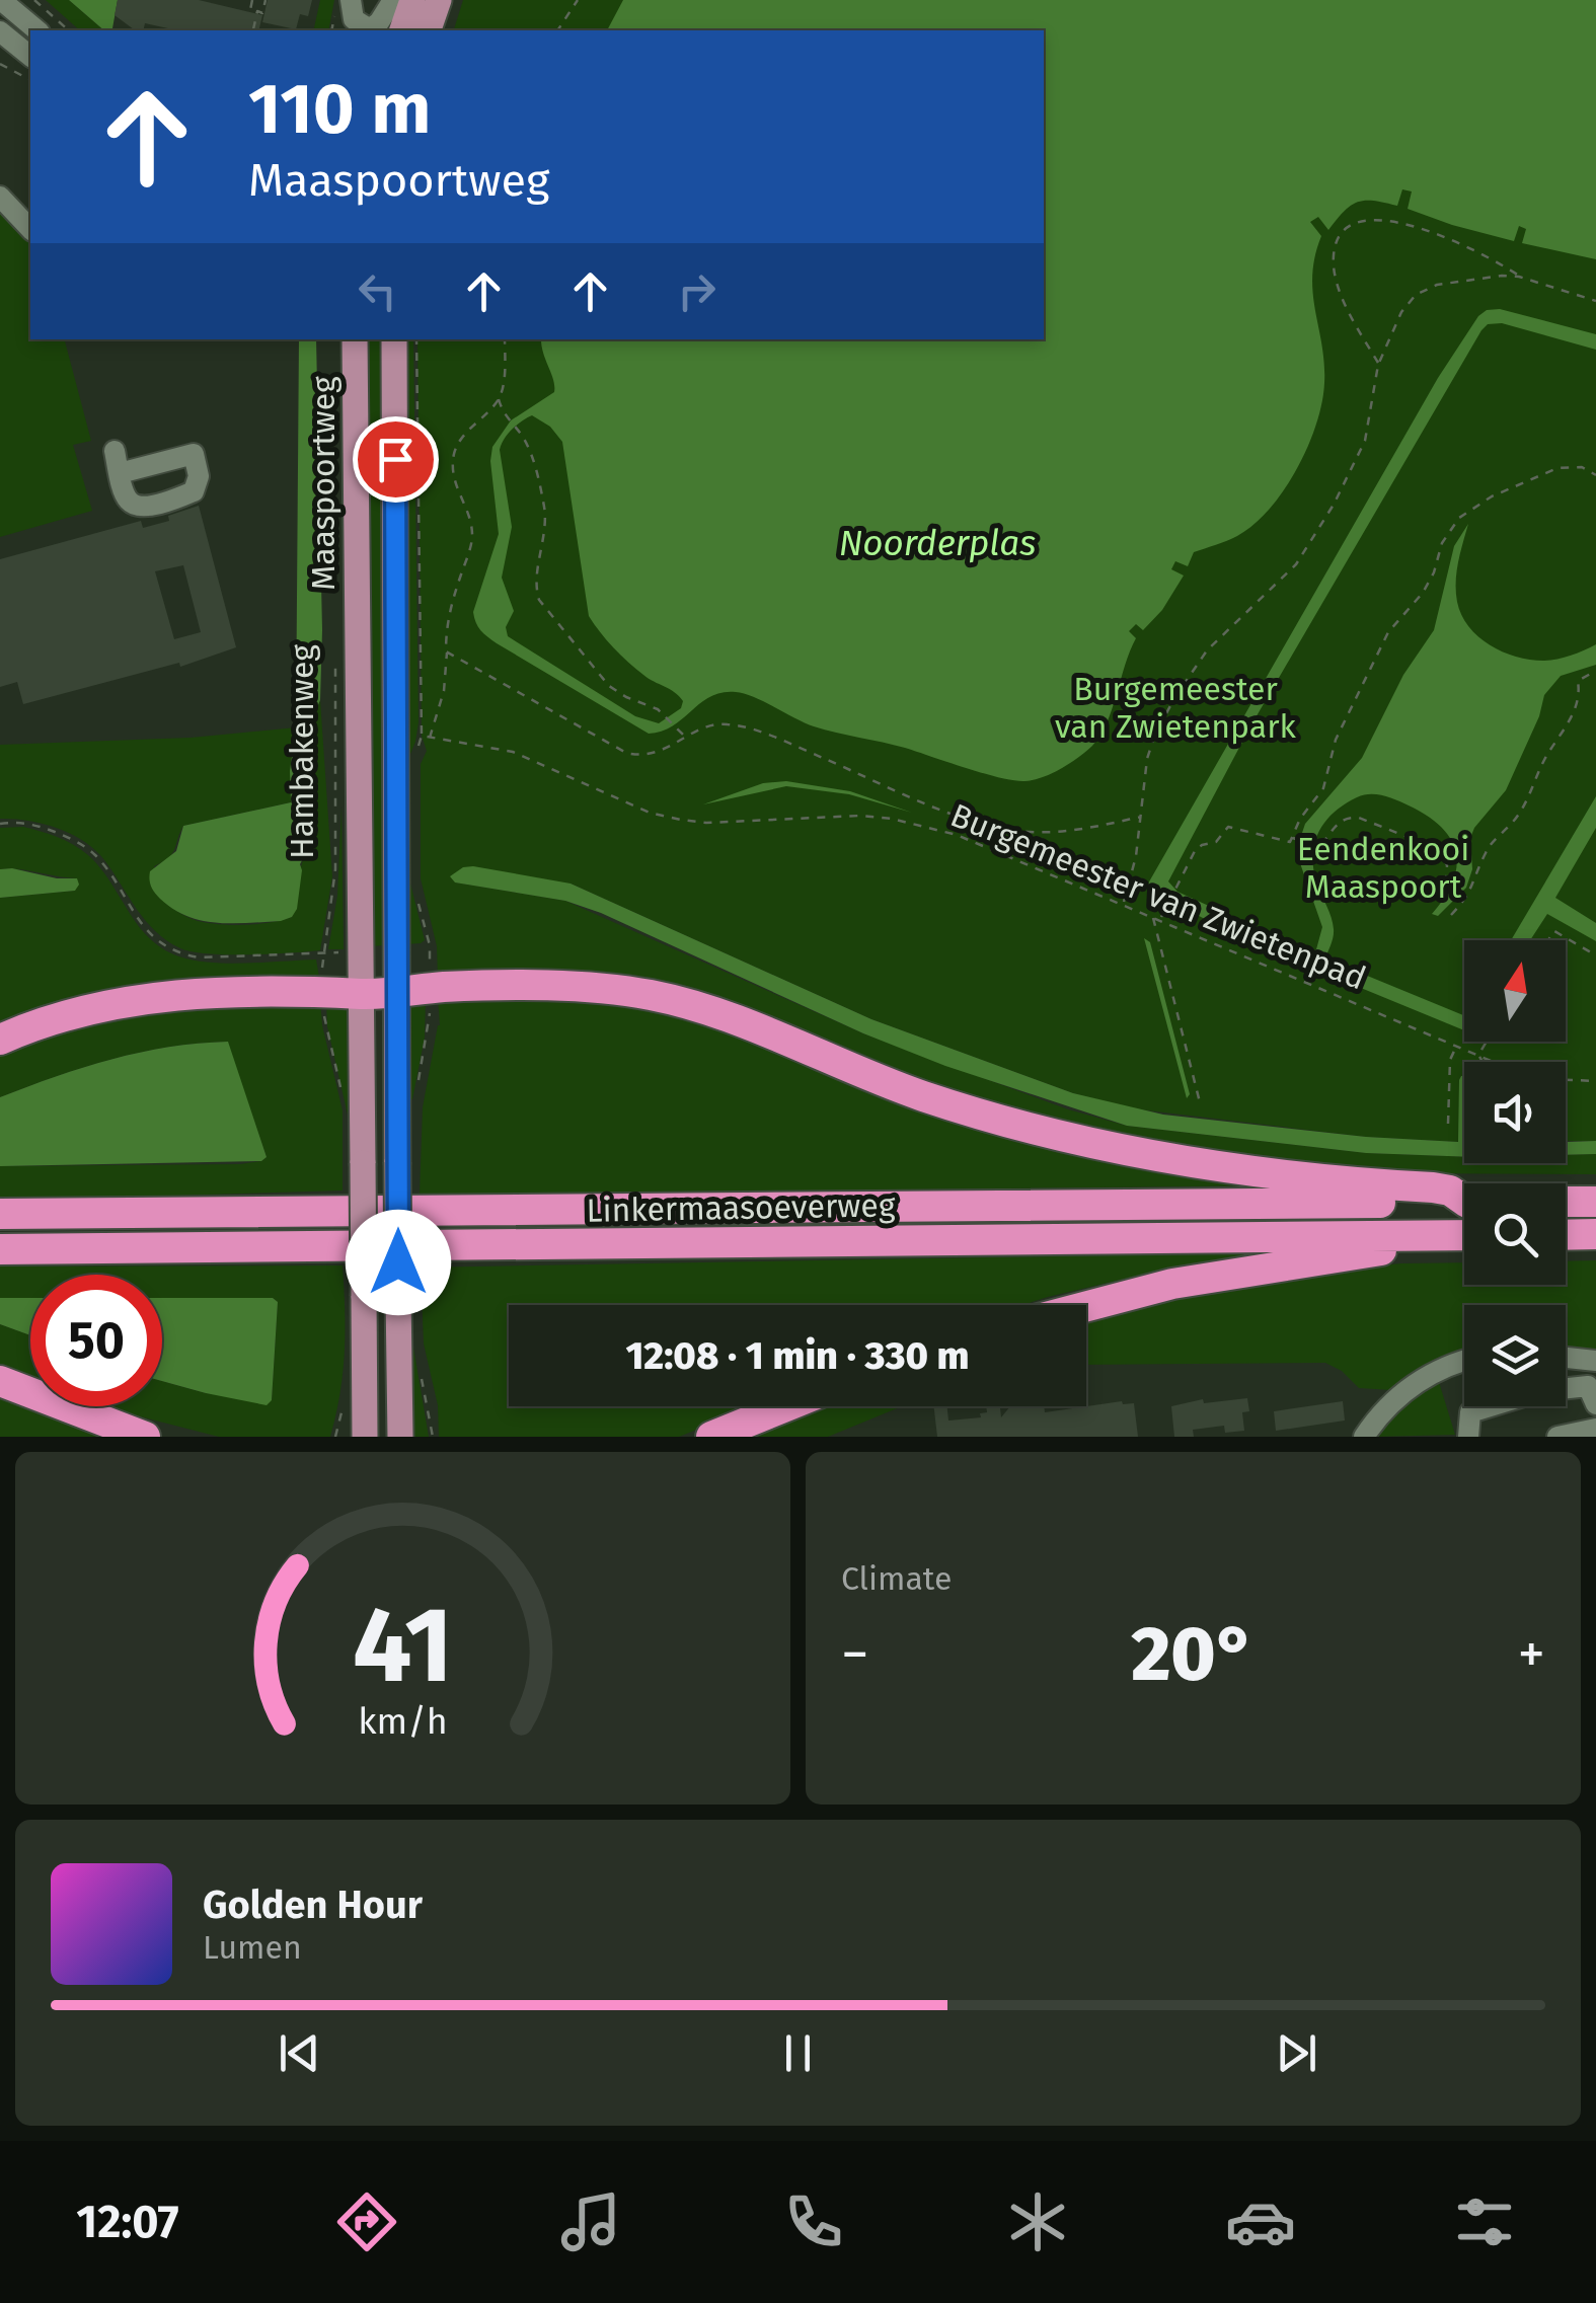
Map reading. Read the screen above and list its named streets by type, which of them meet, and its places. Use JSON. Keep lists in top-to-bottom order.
{
  "streets": {
    "highway": ["Linkermaasoeverweg"],
    "main road": ["Maaspoortweg"],
    "path": ["Hambakenweg", "Burgemeester van Zwietenpad"]
  },
  "water": ["Noorderplas"],
  "parks": ["Burgemeester van Zwietenpark", "Eendenkooi Maaspoort"],
  "north": "top",
  "page": {
    "turn": ["110 m", "Maaspoortweg"],
    "limit": "50",
    "trip": "12:08 · 1 min · 330 m",
    "tile": "Climate",
    "heat": ["−", "20°", "+"],
    "song": ["Golden Hour", "Lumen"],
    "tabs": "12:07",
    "gauge": ["41", "km/h"]
  }
}
